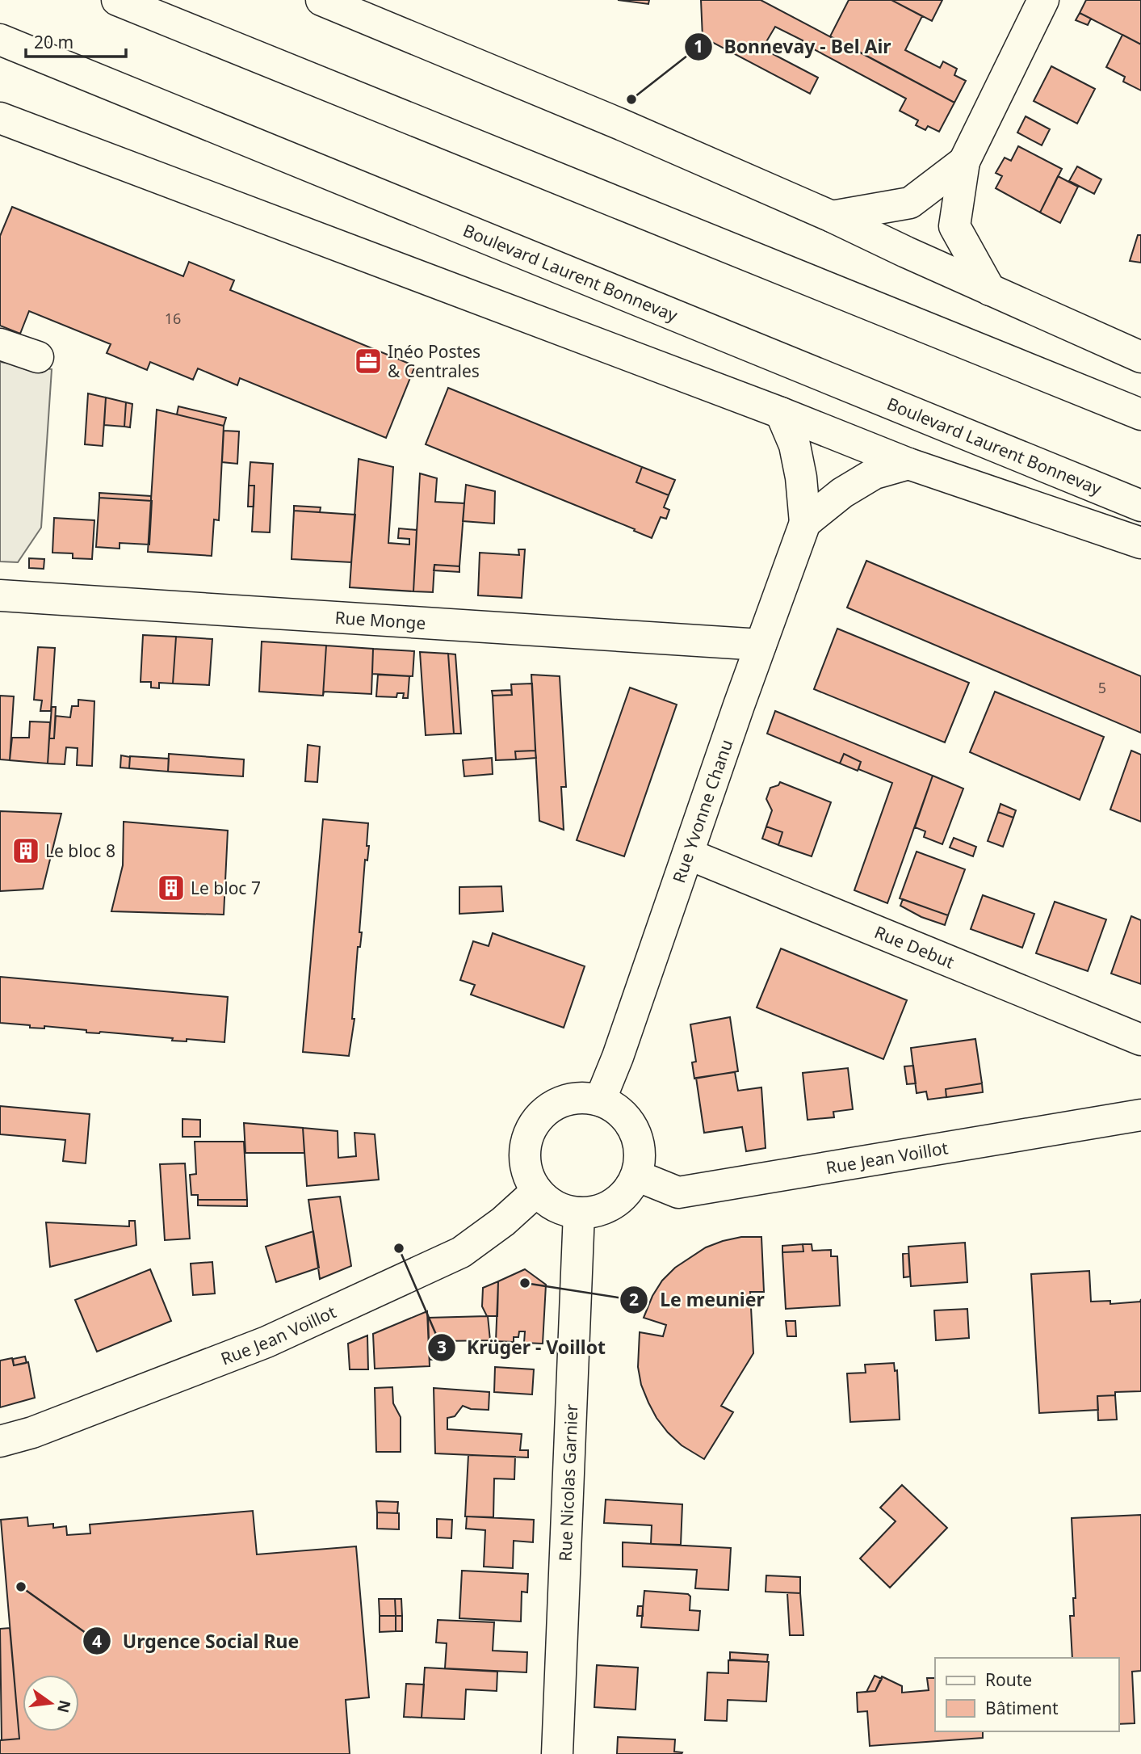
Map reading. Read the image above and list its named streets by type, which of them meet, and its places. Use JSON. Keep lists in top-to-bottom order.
{
  "streets": {
    "main road": [
      "Boulevard Laurent Bonnevay",
      "Rue Monge",
      "Rue Yvonne Chanu",
      "Rue Debut",
      "Rue Jean Voillot",
      "Rue Nicolas Garnier"
    ]
  },
  "crossings": [
    ["Rue Monge", "Rue Yvonne Chanu"],
    ["Rue Yvonne Chanu", "Rue Debut"],
    ["Rue Yvonne Chanu", "Rue Jean Voillot"],
    ["Rue Yvonne Chanu", "Rue Nicolas Garnier"],
    ["Rue Jean Voillot", "Rue Nicolas Garnier"]
  ],
  "places": {
    "other": [
      "Bonnevay - Bel Air",
      "Krüger - Voillot",
      "Le meunier",
      "Urgence Social Rue"
    ],
    "office": ["Inéo Postes & Centrales"],
    "building": ["Le bloc 8", "Le bloc 7"]
  },
  "house_numbers": ["16", "5"],
  "legend": ["Route", "Bâtiment"],
  "scale_bar": "20 m",
  "north": "right"
}
